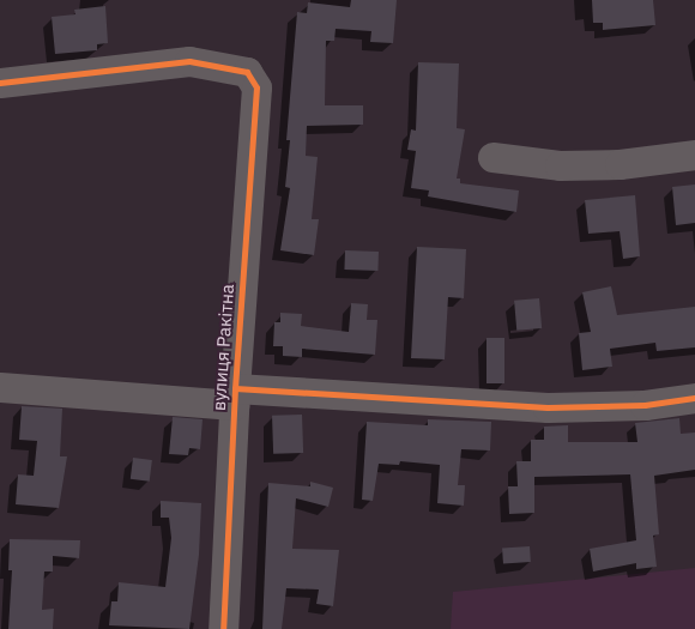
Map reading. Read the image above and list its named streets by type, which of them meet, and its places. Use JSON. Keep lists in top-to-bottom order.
{
  "streets": {
    "street": ["вулиця Ракітна"]
  }
}
